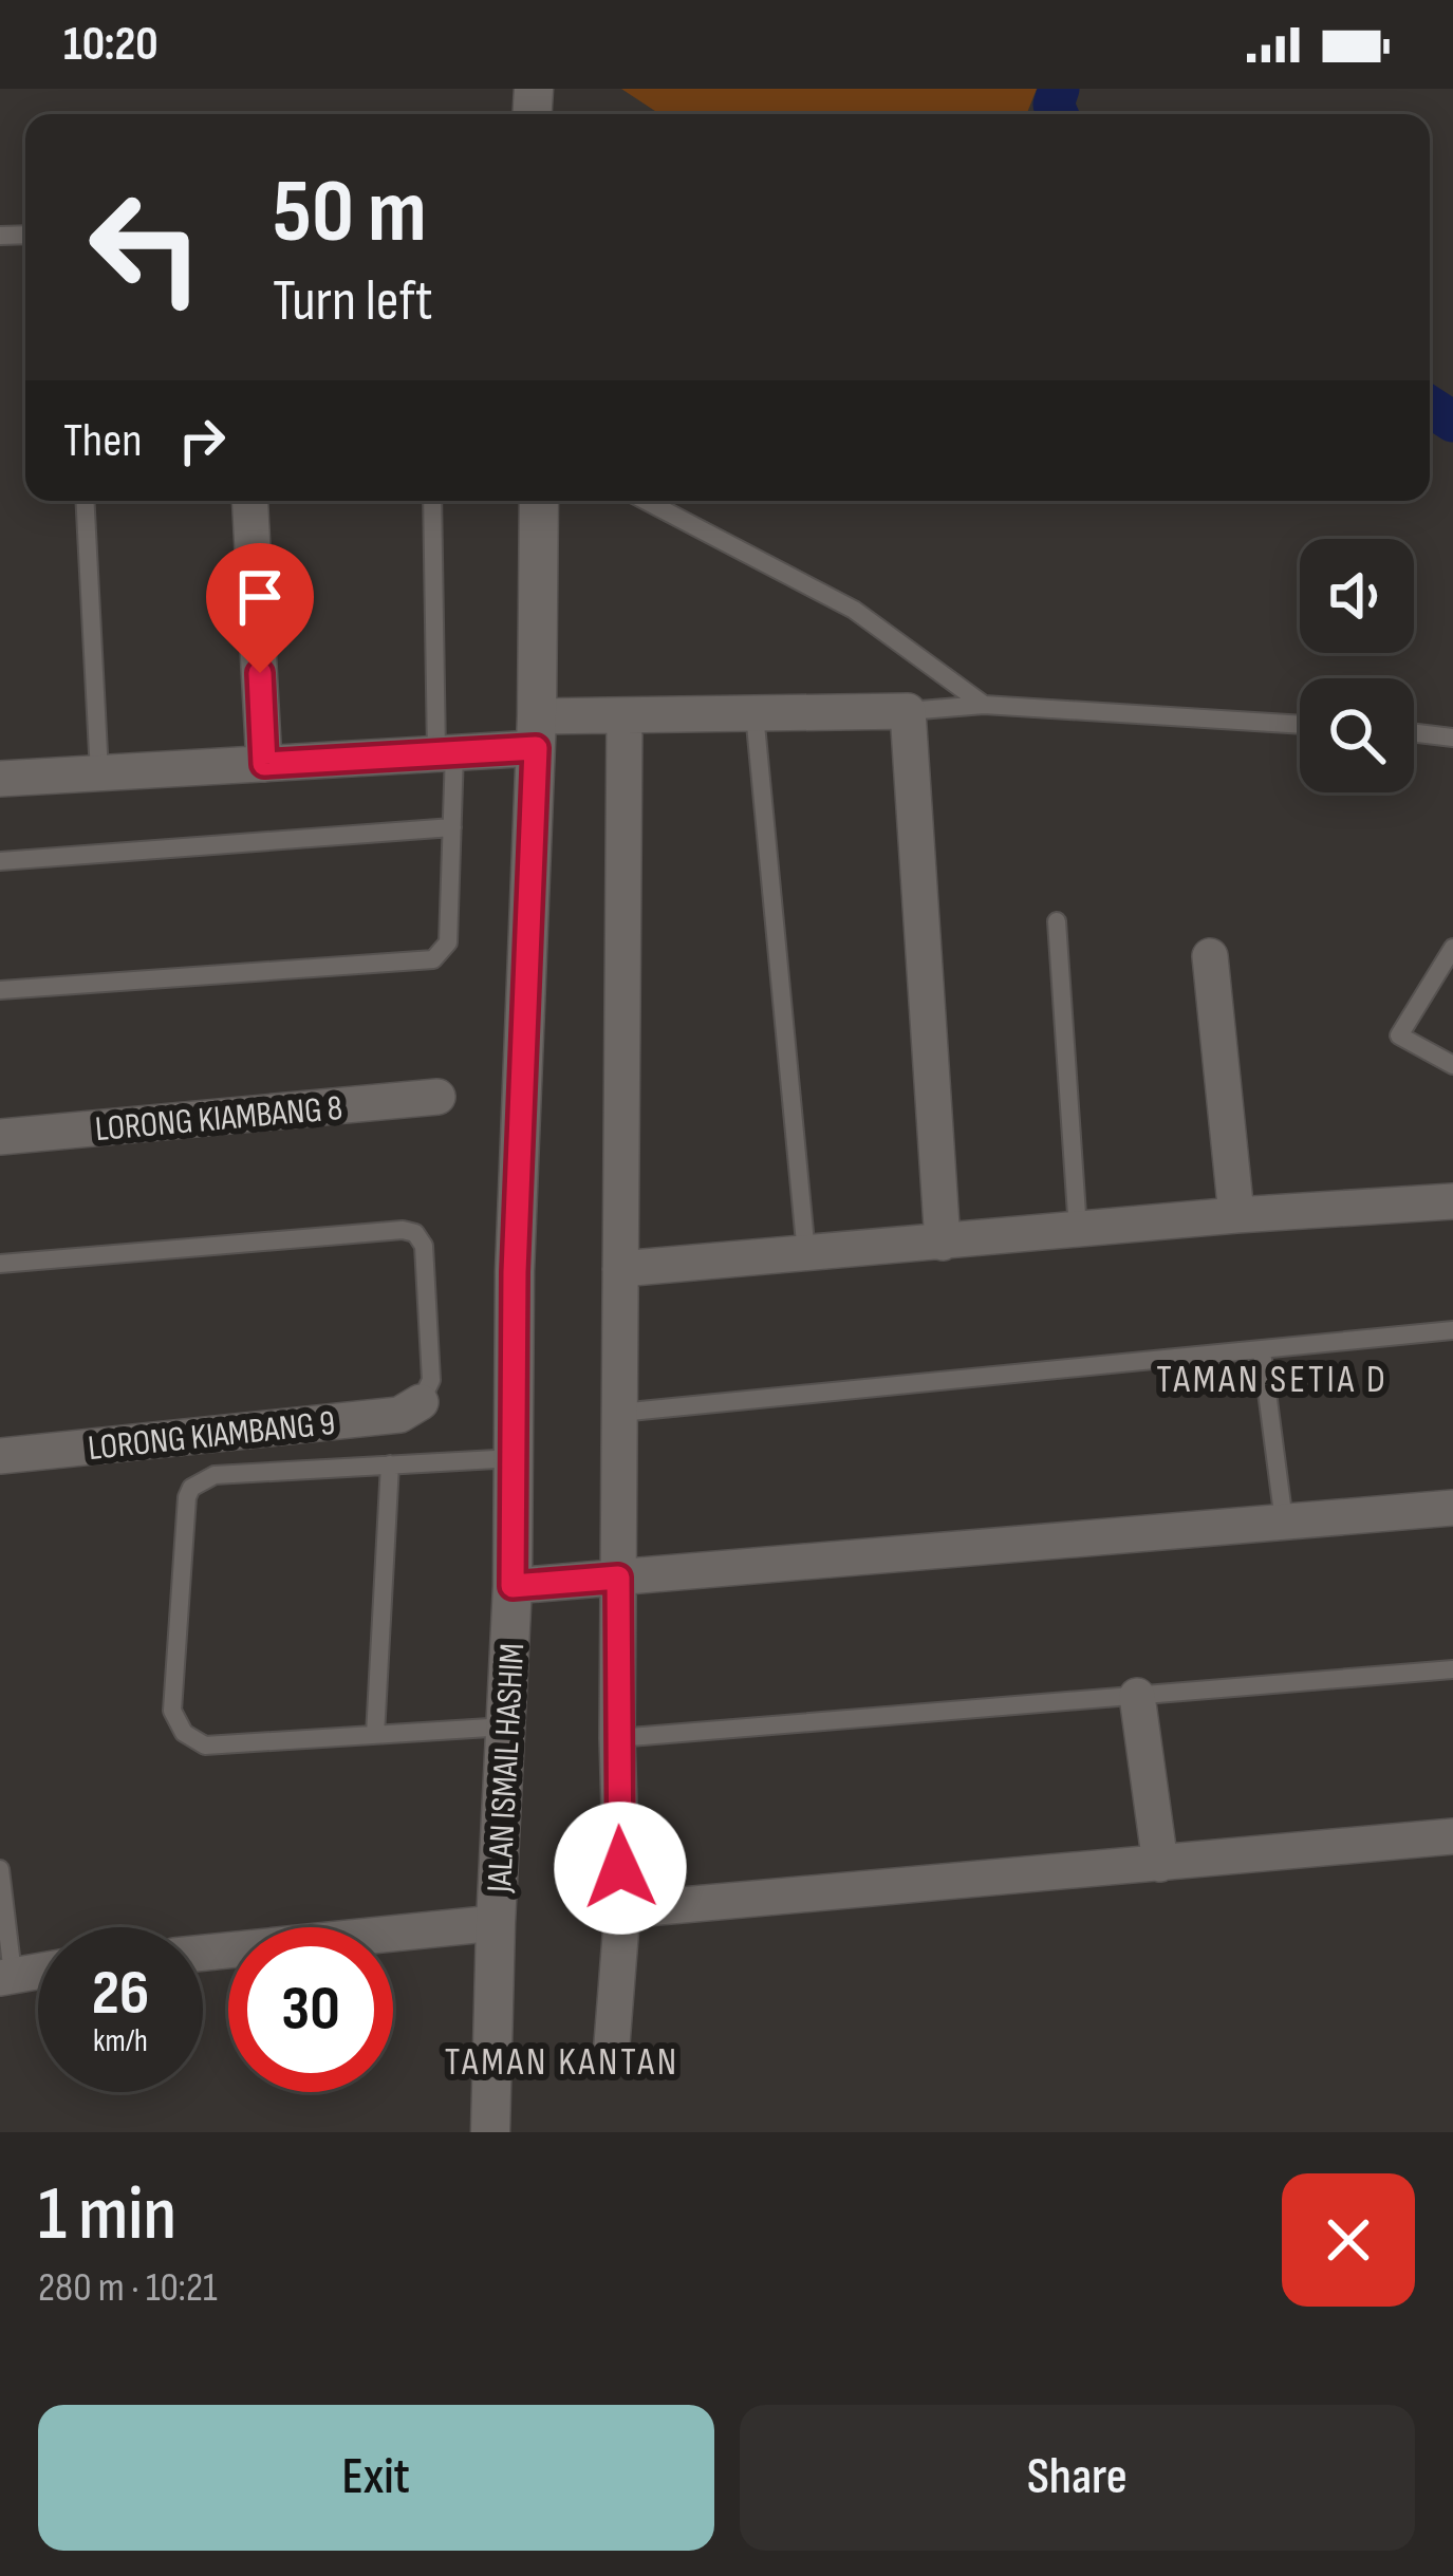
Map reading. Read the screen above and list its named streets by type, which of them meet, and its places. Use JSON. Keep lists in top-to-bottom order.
{
  "streets": {
    "street": ["LORONG KIAMBANG 8", "LORONG KIAMBANG 9", "JALAN ISMAIL HASHIM"]
  },
  "districts": ["TAMAN SETIA D", "TAMAN KANTAN"],
  "page": {
    "status": "10:20",
    "turn": ["50 m", "Turn left"],
    "then": "Then",
    "speed": "26 km/h",
    "limit": "30",
    "heading": ["1 min", "280 m · 10:21"],
    "buttons": ["Exit", "Share"]
  }
}
